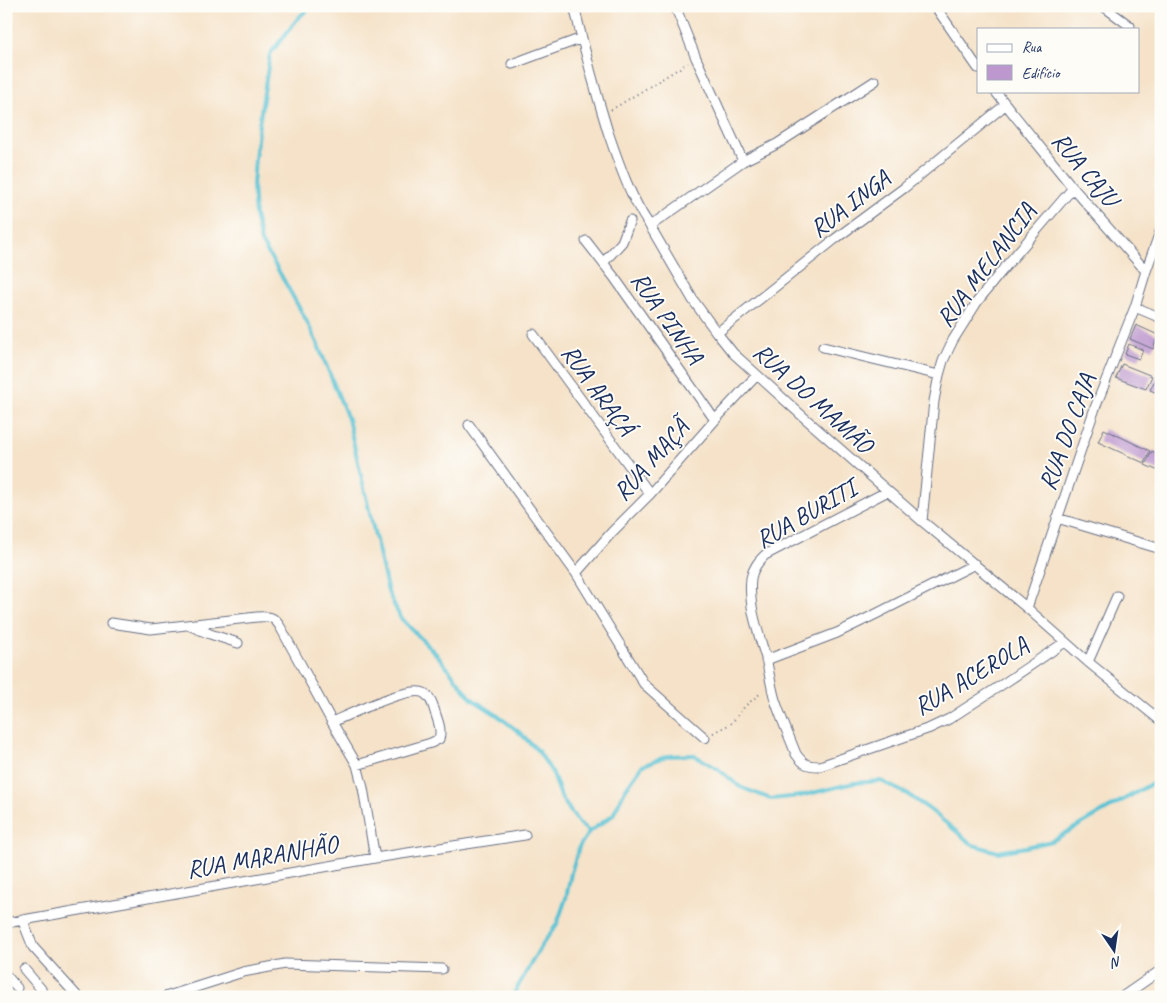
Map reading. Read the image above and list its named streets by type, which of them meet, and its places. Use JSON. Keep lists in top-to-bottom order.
{
  "streets": {
    "street": [
      "RUA CAJU",
      "RUA INGA",
      "RUA MELANCIA",
      "RUA PINHA",
      "RUA ARAÇÁ",
      "RUA DO MAMÃO",
      "RUA DO CAJA",
      "RUA MAÇÃ",
      "RUA BURITI",
      "RUA ACEROLA",
      "RUA MARANHÃO"
    ]
  },
  "crossings": [
    ["RUA CAJU", "RUA INGA"],
    ["RUA CAJU", "RUA MELANCIA"],
    ["RUA CAJU", "RUA DO CAJA"],
    ["RUA INGA", "RUA DO MAMÃO"],
    ["RUA MELANCIA", "RUA DO MAMÃO"],
    ["RUA PINHA", "RUA MAÇÃ"],
    ["RUA ARAÇÁ", "RUA MAÇÃ"],
    ["RUA DO MAMÃO", "RUA DO CAJA"],
    ["RUA DO MAMÃO", "RUA MAÇÃ"],
    ["RUA DO MAMÃO", "RUA BURITI"],
    ["RUA DO MAMÃO", "RUA ACEROLA"],
    ["RUA BURITI", "RUA ACEROLA"]
  ],
  "legend": ["Rua", "Edifício"],
  "north": "bottom"
}
